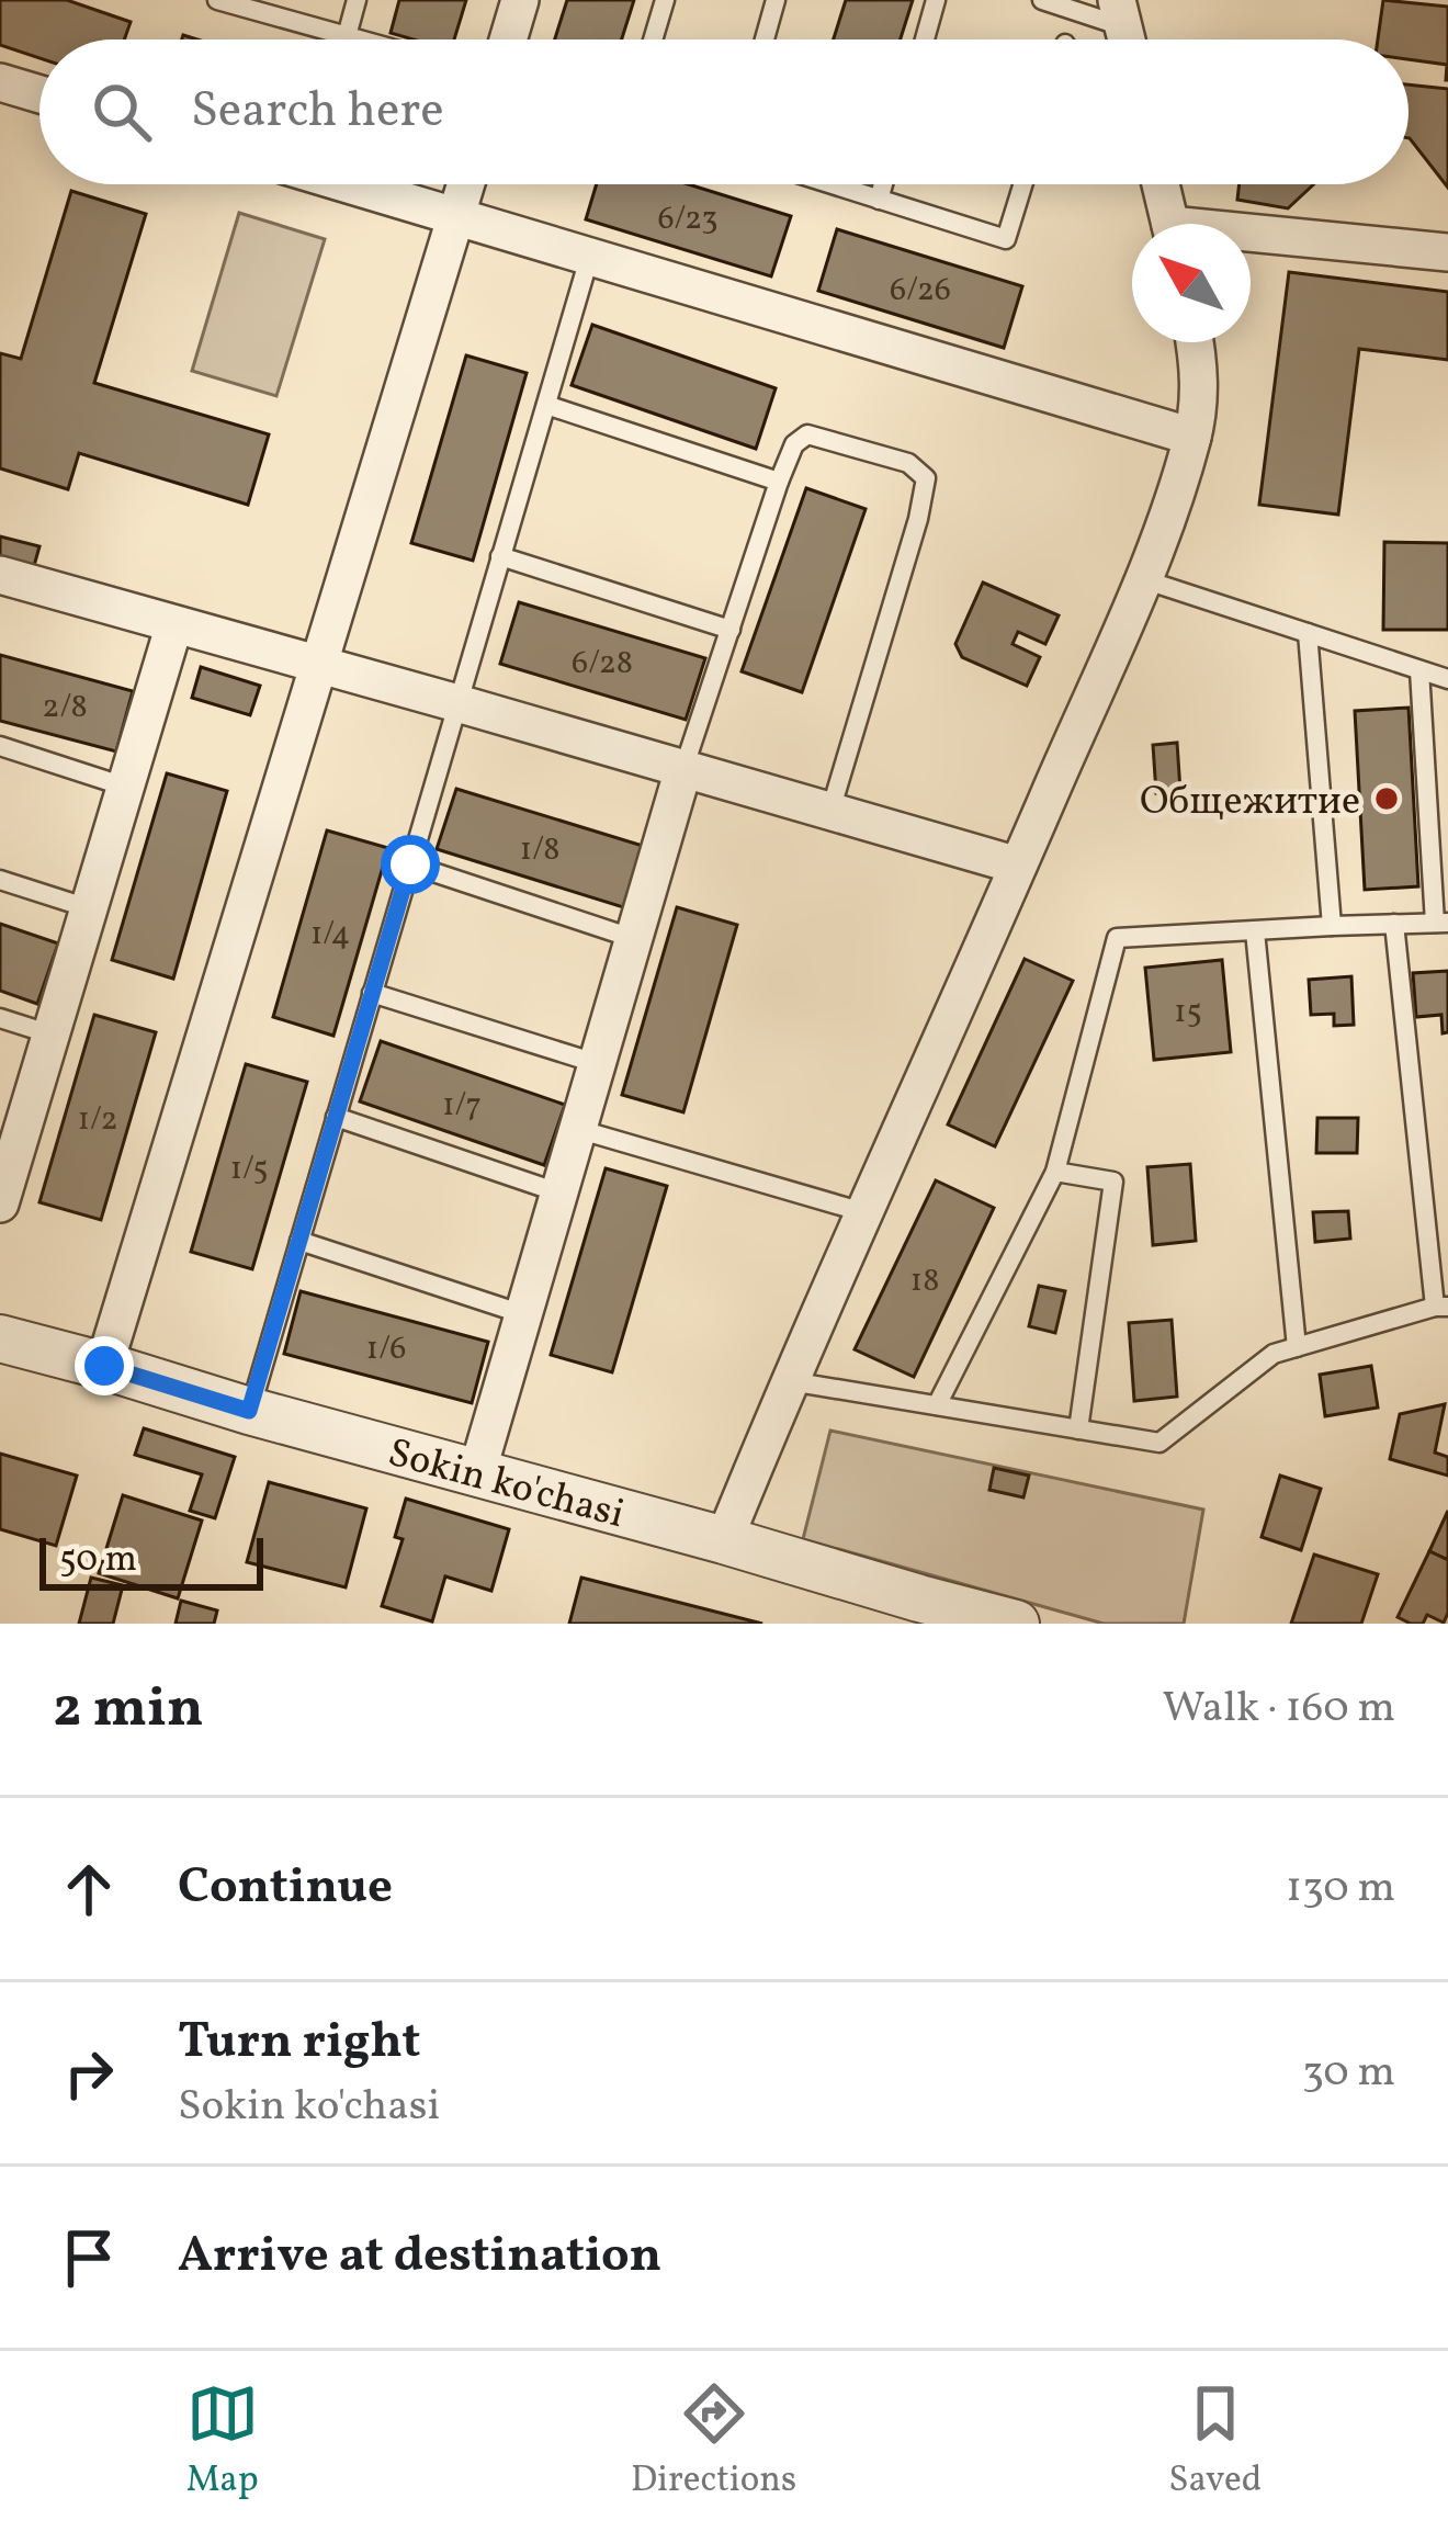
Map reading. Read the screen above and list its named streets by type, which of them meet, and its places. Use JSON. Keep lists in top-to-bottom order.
{
  "streets": {
    "street": ["Sokin ko'chasi"]
  },
  "places": ["Общежитие"],
  "house_numbers": [
    "6/23",
    "6/26",
    "6/28",
    "2/8",
    "1/8",
    "1/4",
    "15",
    "1/7",
    "1/2",
    "1/5",
    "18",
    "1/6"
  ],
  "scale_bar": "50 m",
  "north": "top left",
  "page": {
    "search": "Search here",
    "scale": "50 m",
    "heading": ["2 min", "Walk · 160 m"],
    "list": [
      ["Continue", "130 m"],
      ["Turn right", "Sokin ko'chasi", "30 m"],
      "Arrive at destination"
    ],
    "nav": ["Map", "Directions", "Saved"]
  }
}
